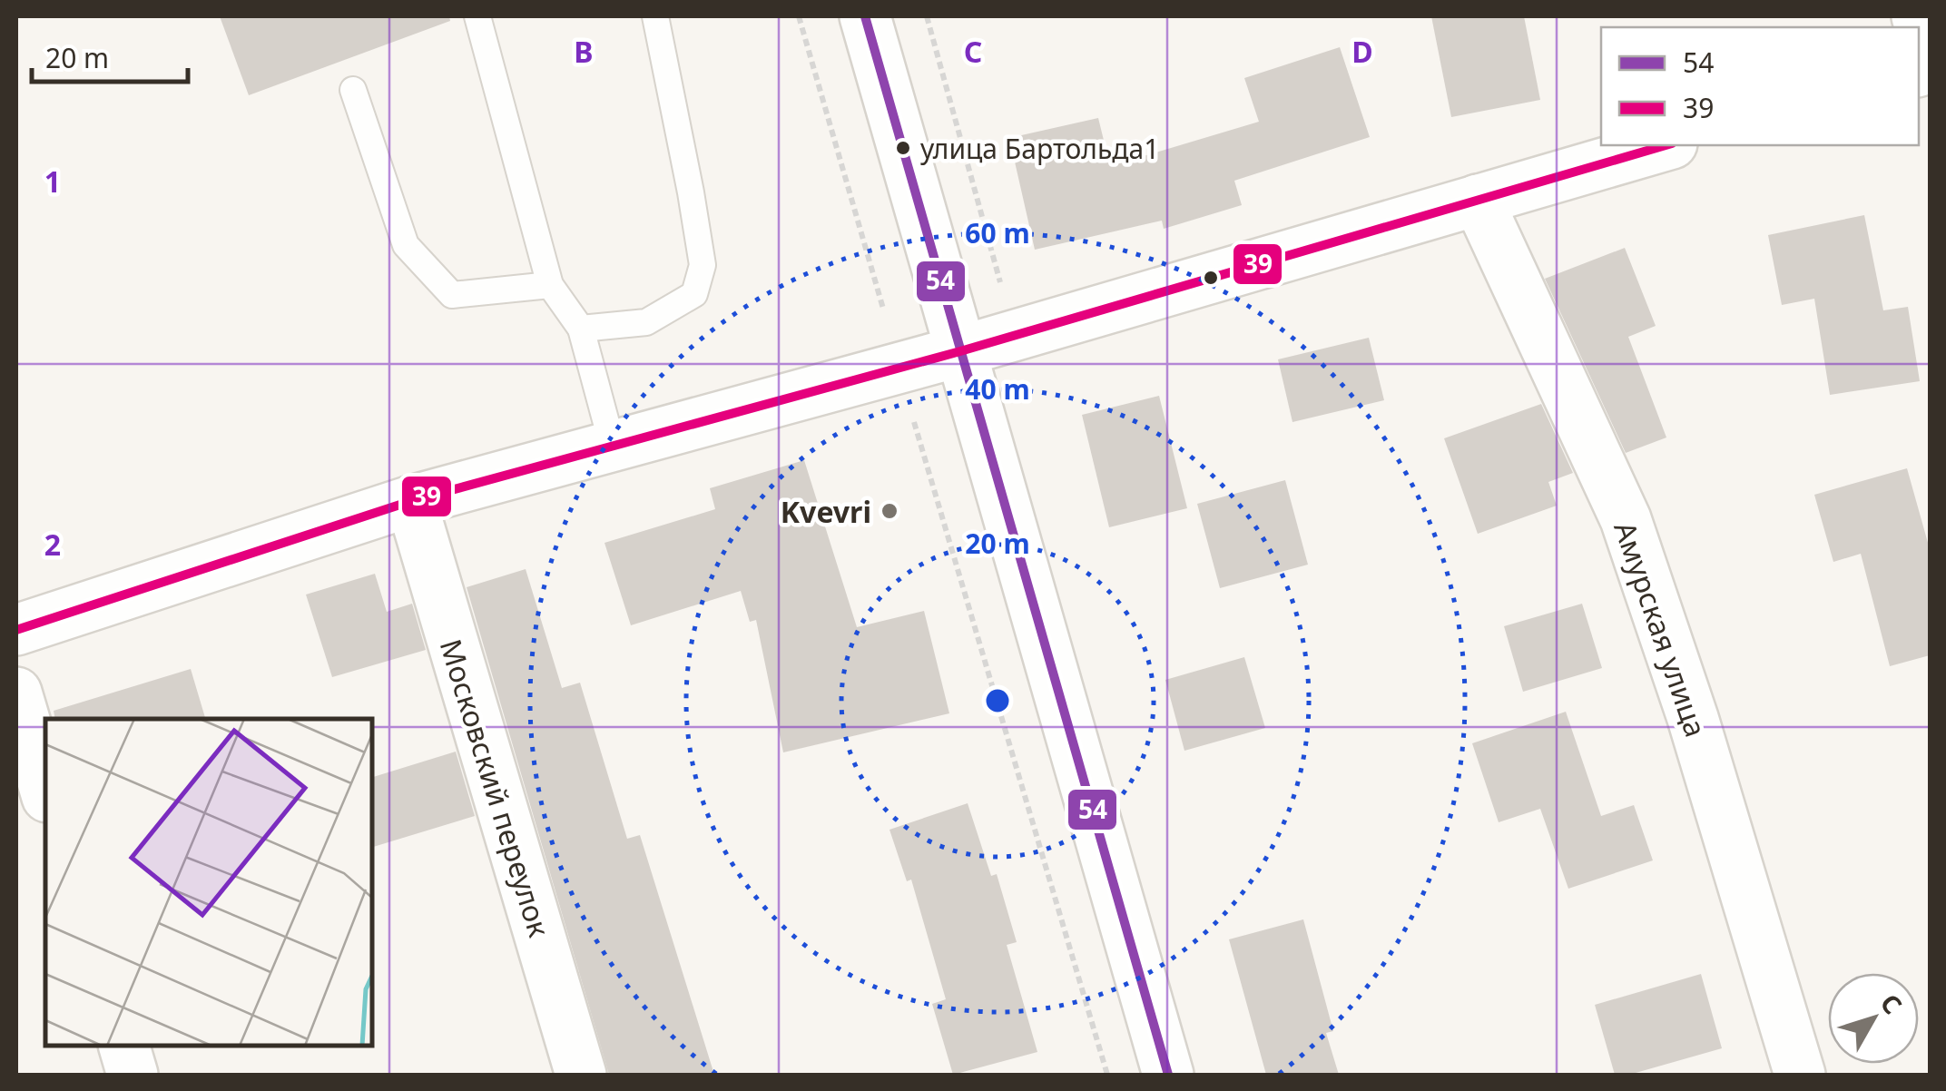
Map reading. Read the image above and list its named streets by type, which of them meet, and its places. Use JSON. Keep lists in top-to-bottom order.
{
  "streets": {
    "street": ["Амурская улица", "Московский переулок"]
  },
  "places": ["улица Бартольда1", "Kvevri"],
  "lines": ["transit line 54", "transit line 39"],
  "legend": ["54", "39"],
  "scale_bar": "20 m",
  "north": "top right",
  "grid": {
    "columns": ["B", "C", "D"],
    "rows": ["1", "2"]
  },
  "rings": ["60 m", "40 m", "20 m"]
}
